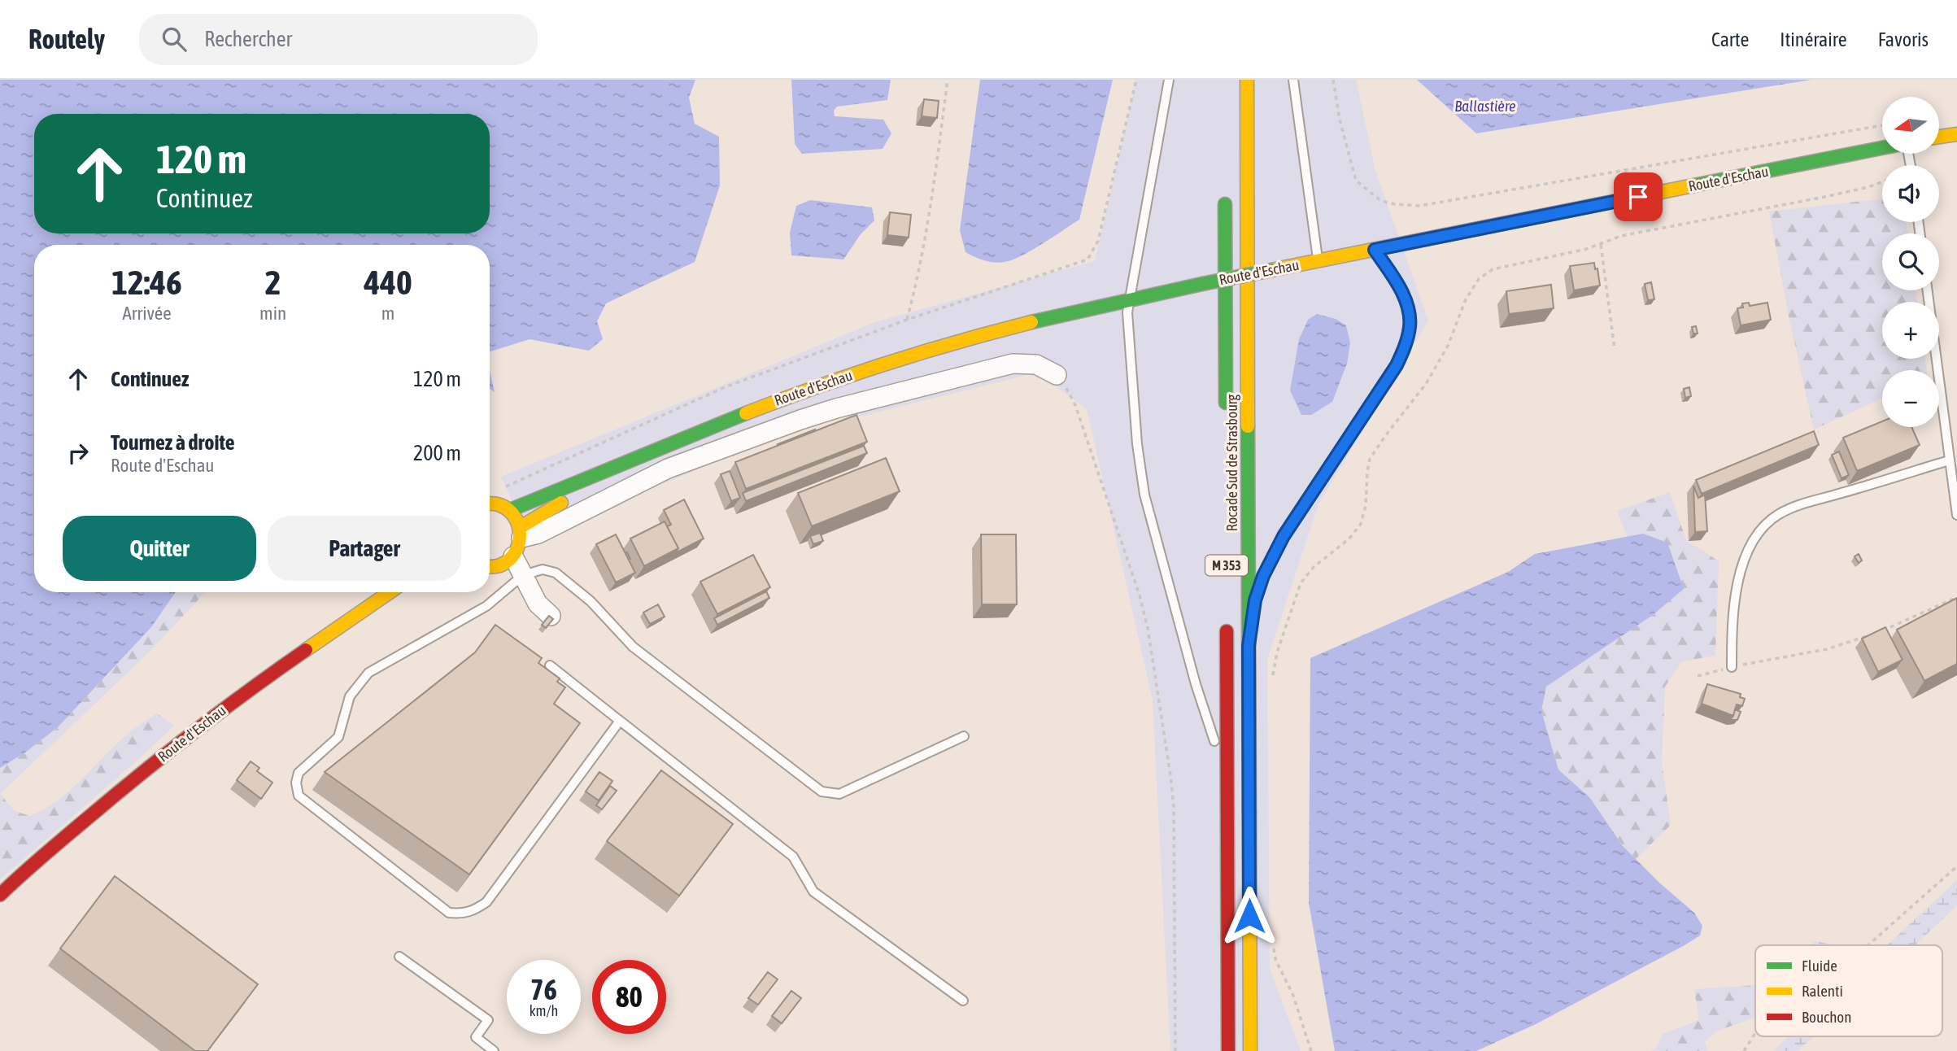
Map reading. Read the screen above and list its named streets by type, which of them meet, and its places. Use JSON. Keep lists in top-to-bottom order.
{
  "streets": {
    "main road": ["Route d'Eschau", "Rocade Sud de Strasbourg", "M 353"]
  },
  "water": ["Ballastière"],
  "legend": ["Fluide", "Ralenti", "Bouchon"],
  "north": "left",
  "page": {
    "header": "Routely",
    "search": "Rechercher",
    "nav": ["Carte", "Itinéraire", "Favoris"],
    "map_buttons": ["+", "−"],
    "turn": ["120 m", "Continuez"],
    "eta": [
      "12:46",
      "Arrivée",
      "2",
      "min",
      "440",
      "m"
    ],
    "list": [
      {
        "name": "Continuez",
        "value": "120 m"
      },
      {
        "name": "Tournez à droite",
        "note": "Route d'Eschau",
        "value": "200 m"
      }
    ],
    "buttons": ["Quitter", "Partager"],
    "speed": "76 km/h",
    "limit": "80"
  }
}
